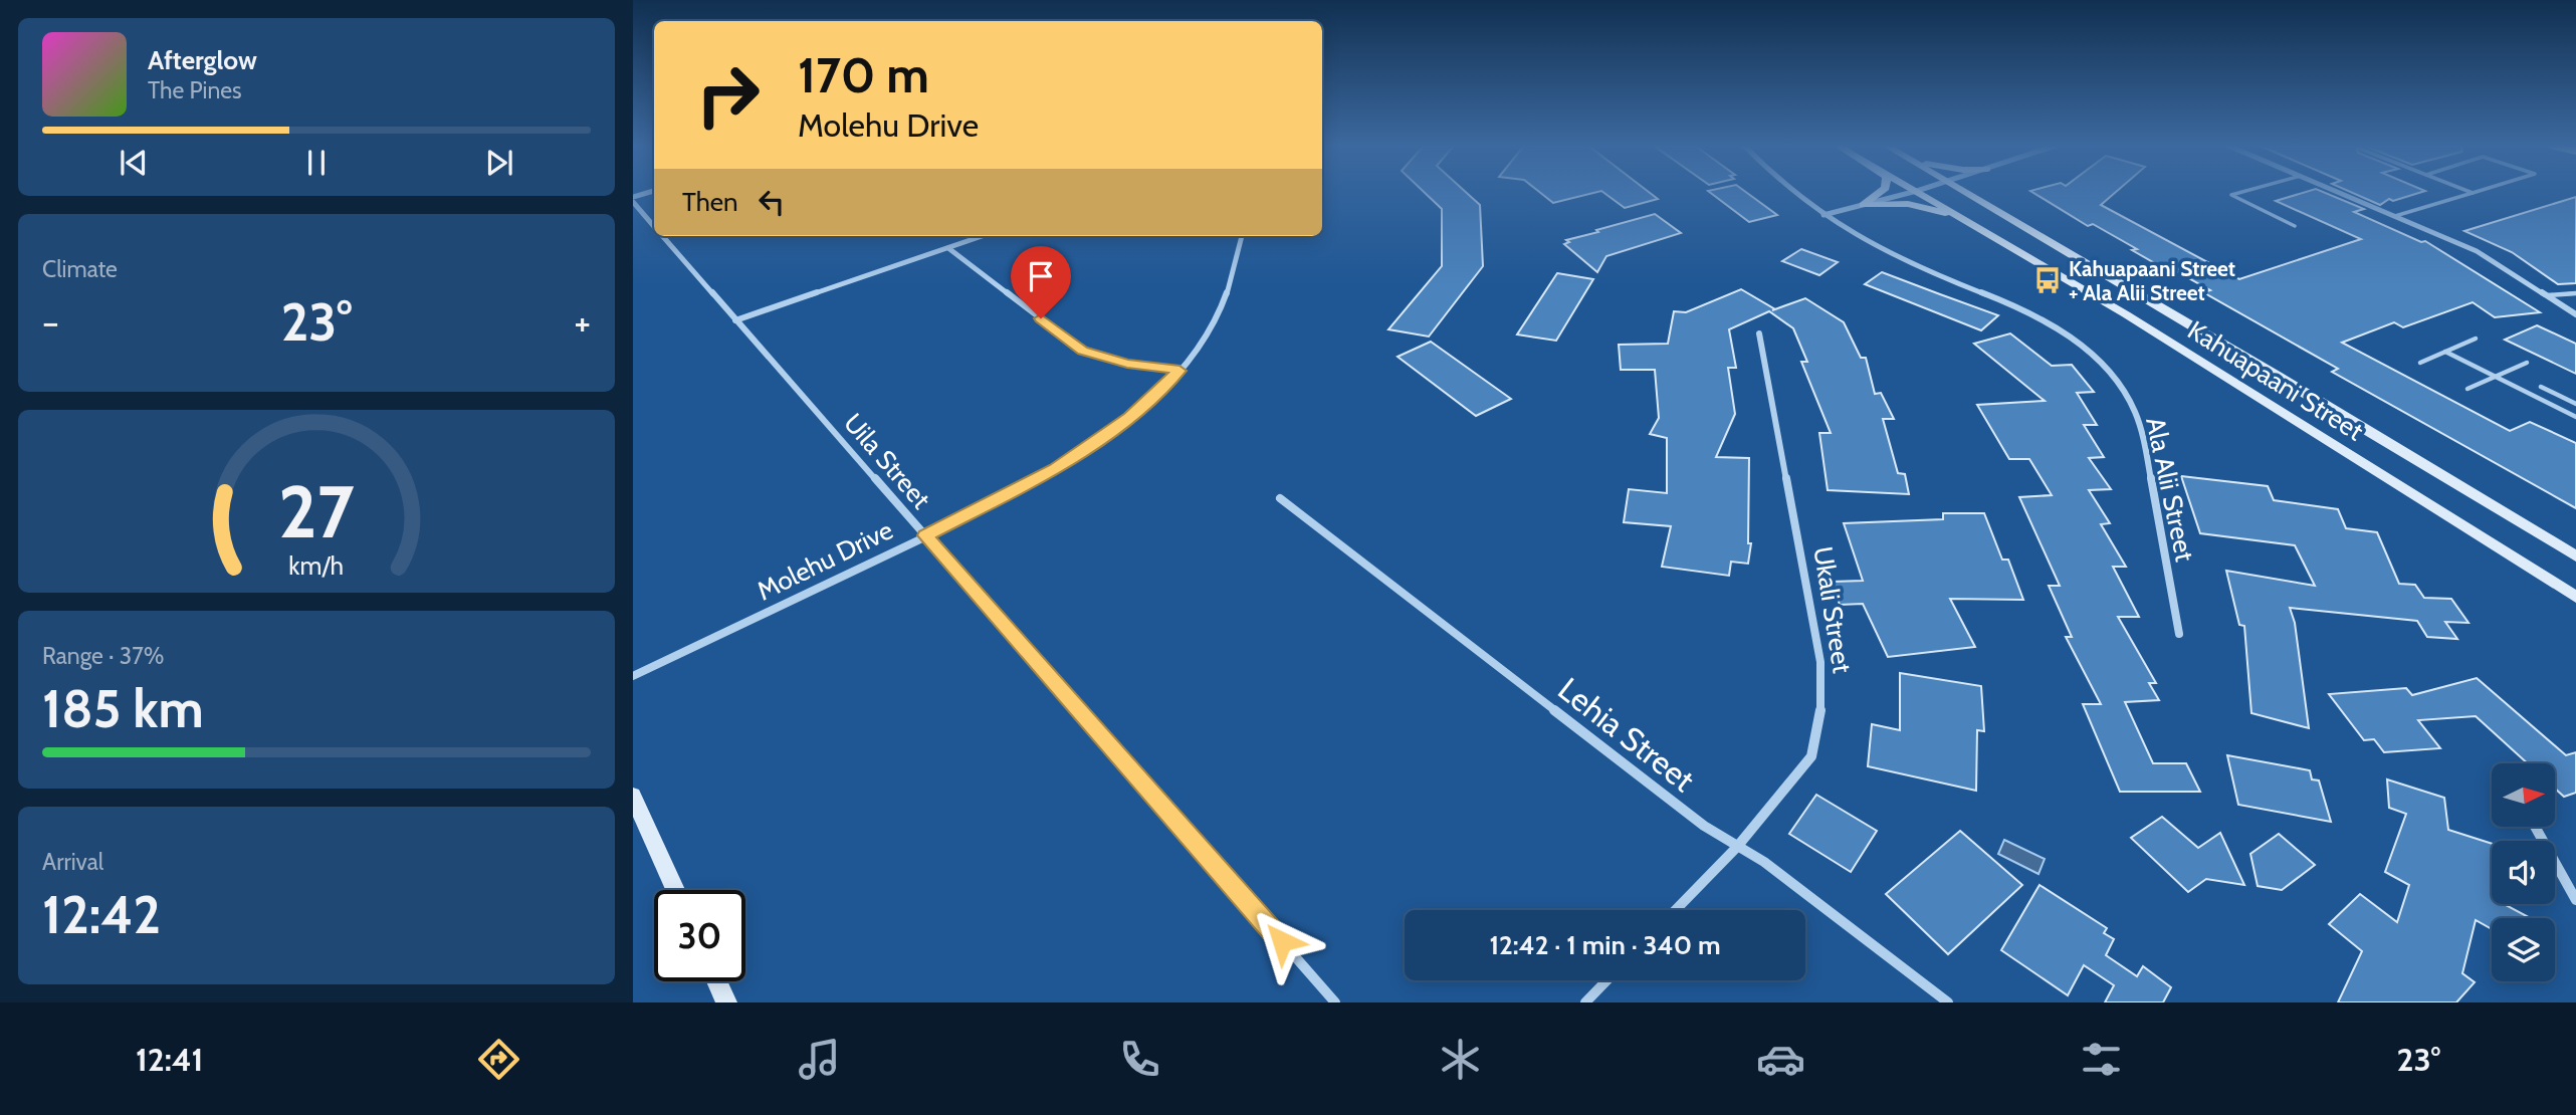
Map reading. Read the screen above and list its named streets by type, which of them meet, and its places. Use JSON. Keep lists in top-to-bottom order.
{
  "streets": {
    "main road": ["Kahuapaani Street"],
    "street": [
      "Uila Street",
      "Ala Alii Street",
      "Molehu Drive",
      "Ukali Street",
      "Lehia Street"
    ]
  },
  "crossings": [
    ["Uila Street", "Molehu Drive"],
    ["Ukali Street", "Lehia Street"]
  ],
  "places": {
    "bus stop": ["Kahuapaani Street + Ala Alii Street"]
  },
  "north": "right",
  "page": {
    "turn": ["170 m", "Molehu Drive"],
    "song": ["Afterglow", "The Pines"],
    "then": "Then",
    "tile": [
      "Climate",
      ["Range · 37%", "185 km"],
      ["Arrival", "12:42"]
    ],
    "heat": ["−", "23°", "+"],
    "limit": "30",
    "trip": "12:42 · 1 min · 340 m",
    "tabs": ["12:41", "23°"],
    "gauge": ["27", "km/h"]
  }
}
